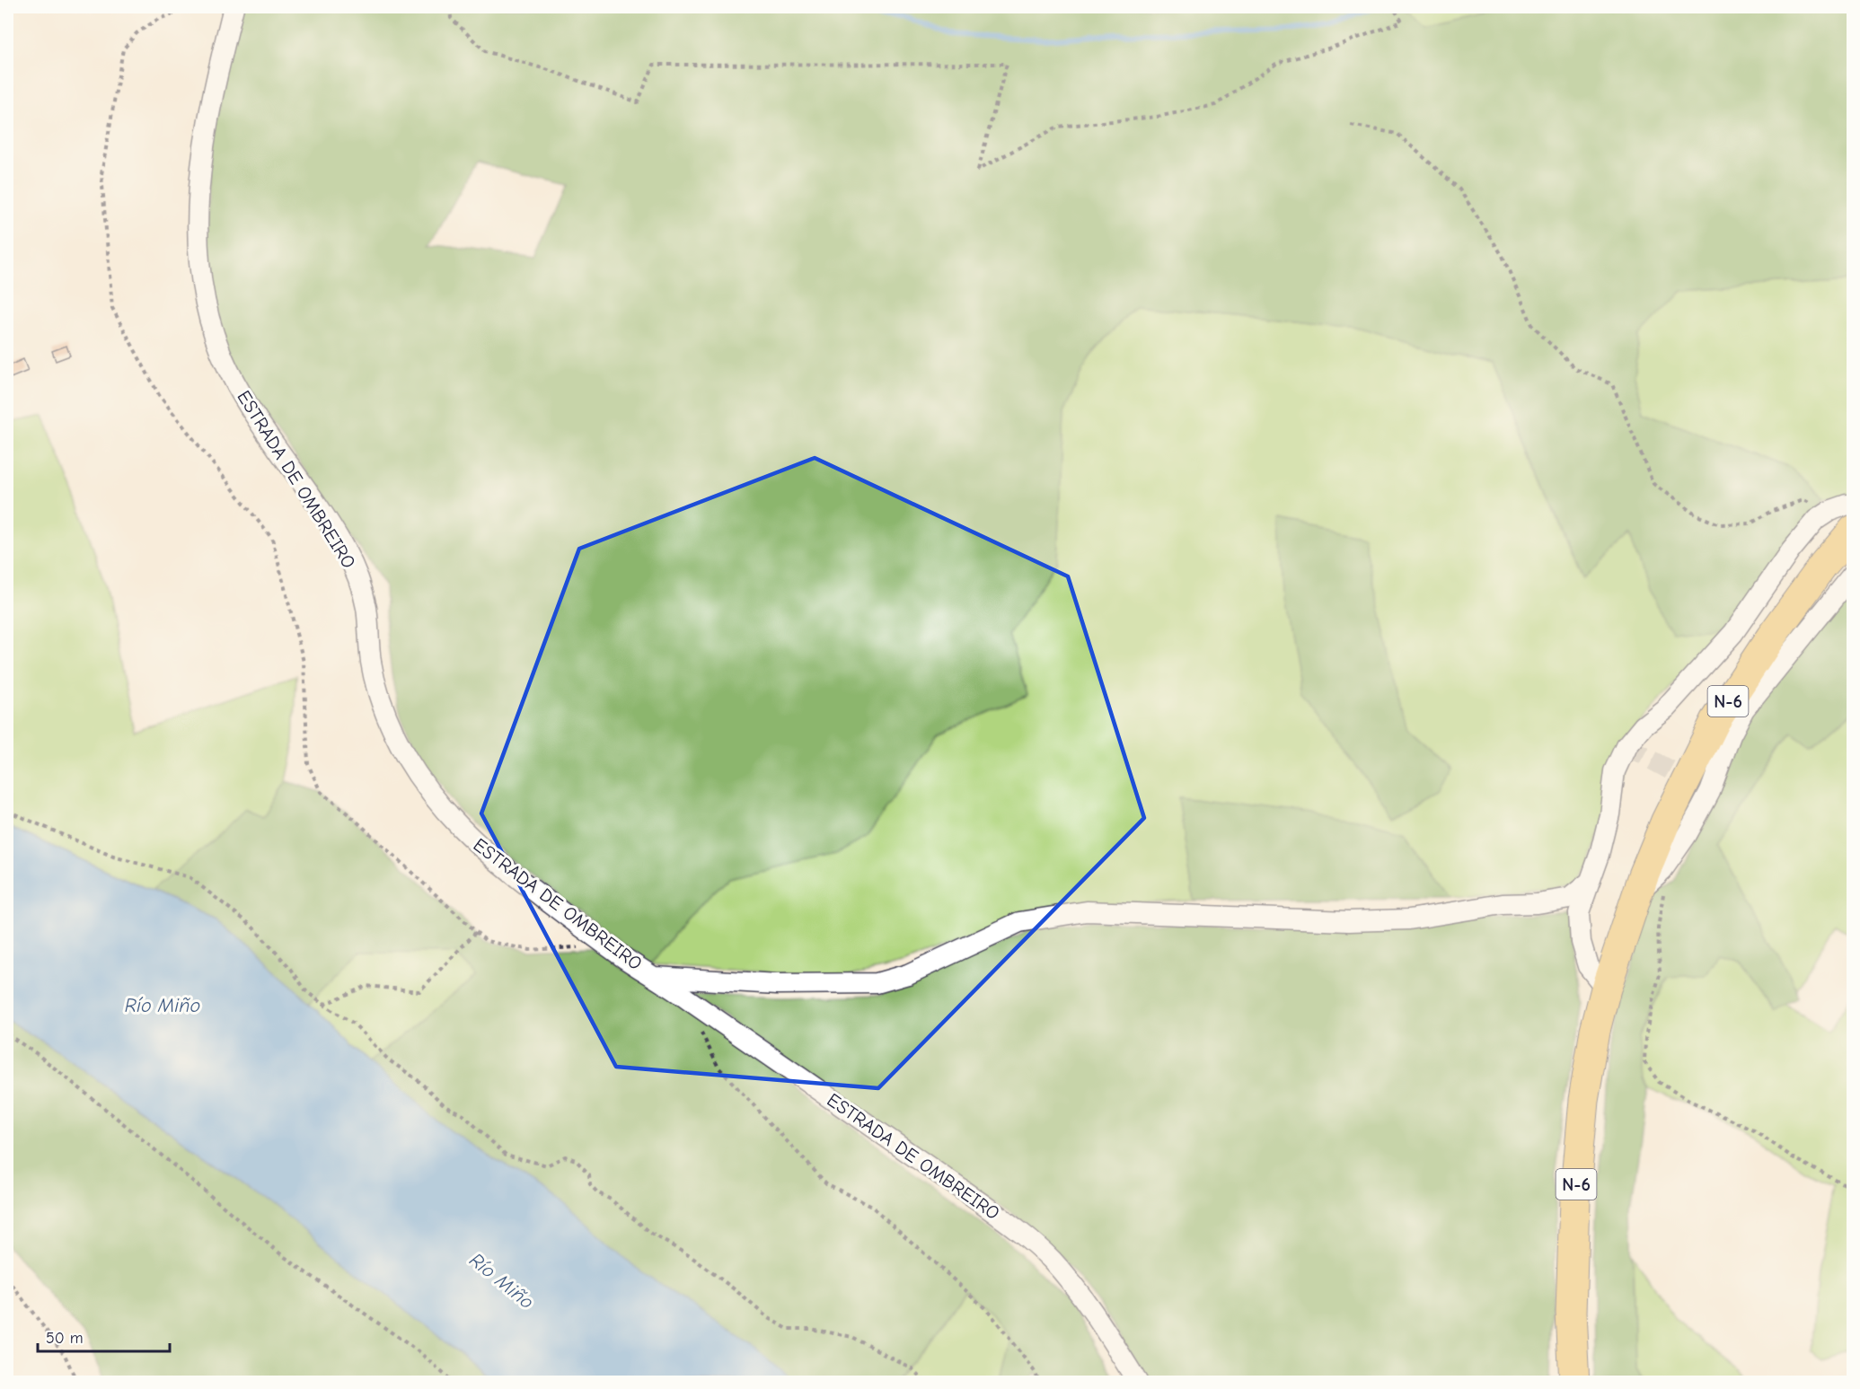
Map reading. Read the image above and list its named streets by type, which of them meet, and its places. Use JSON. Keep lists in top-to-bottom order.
{
  "streets": {
    "highway": ["N-6"],
    "street": ["ESTRADA DE OMBREIRO"]
  },
  "water": ["Río Miño"],
  "scale_bar": "50 m"
}
